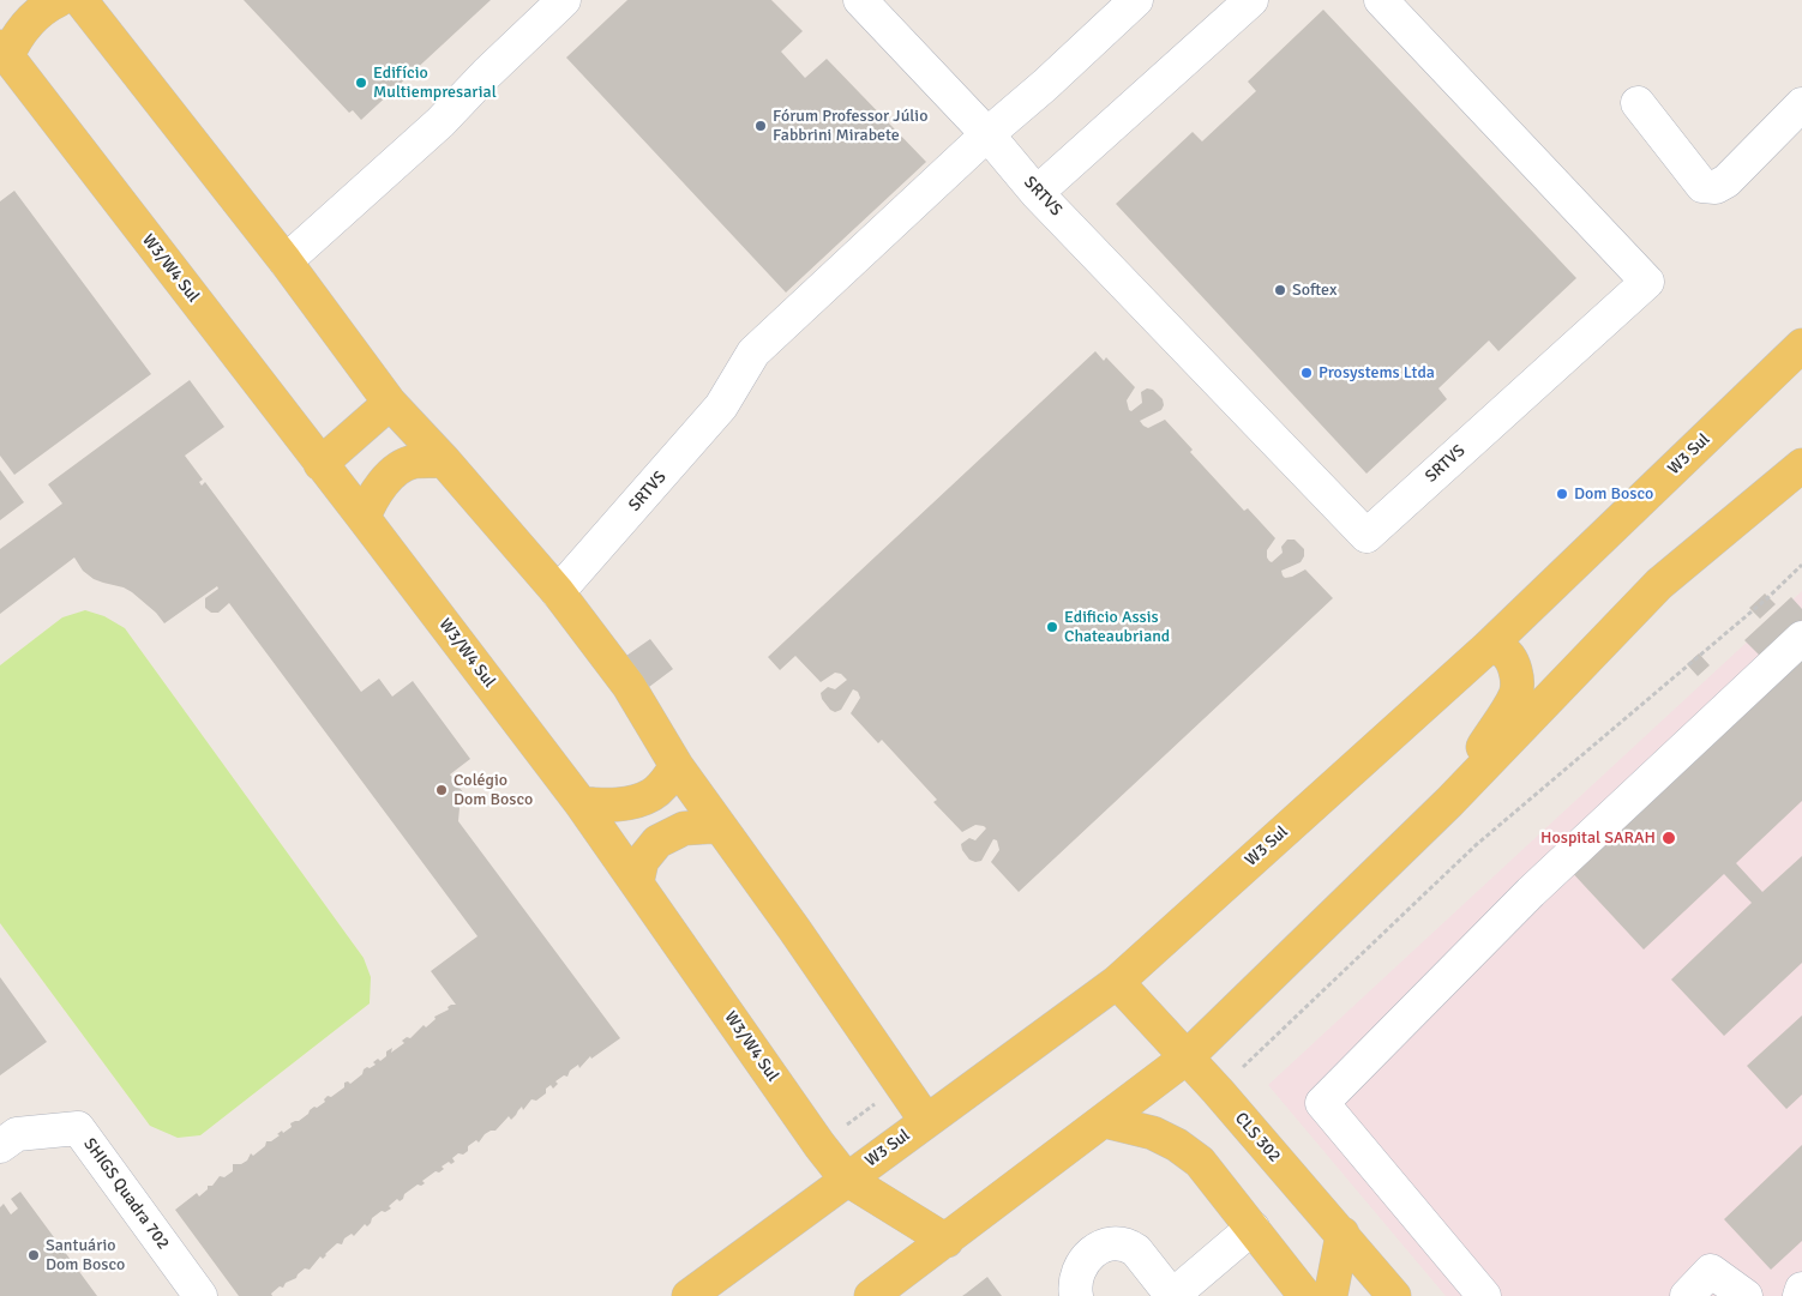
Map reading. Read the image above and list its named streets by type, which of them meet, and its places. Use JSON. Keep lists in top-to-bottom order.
{
  "streets": {
    "main road": ["W3/W4 Sul", "W3 Sul", "CLS 302"],
    "lane": ["SRTVS", "SHIGS Quadra 702"]
  },
  "crossings": [
    ["W3/W4 Sul", "W3 Sul"],
    ["W3 Sul", "CLS 302"]
  ],
  "places": [
    "Edifício Multiempresarial",
    "Fórum Professor Júlio Fabbrini Mirabete",
    "Softex",
    "Prosystems Ltda",
    "Dom Bosco",
    "Edificio Assis Chateaubriand",
    "Colégio Dom Bosco",
    "Hospital SARAH",
    "Santuário Dom Bosco"
  ]
}
